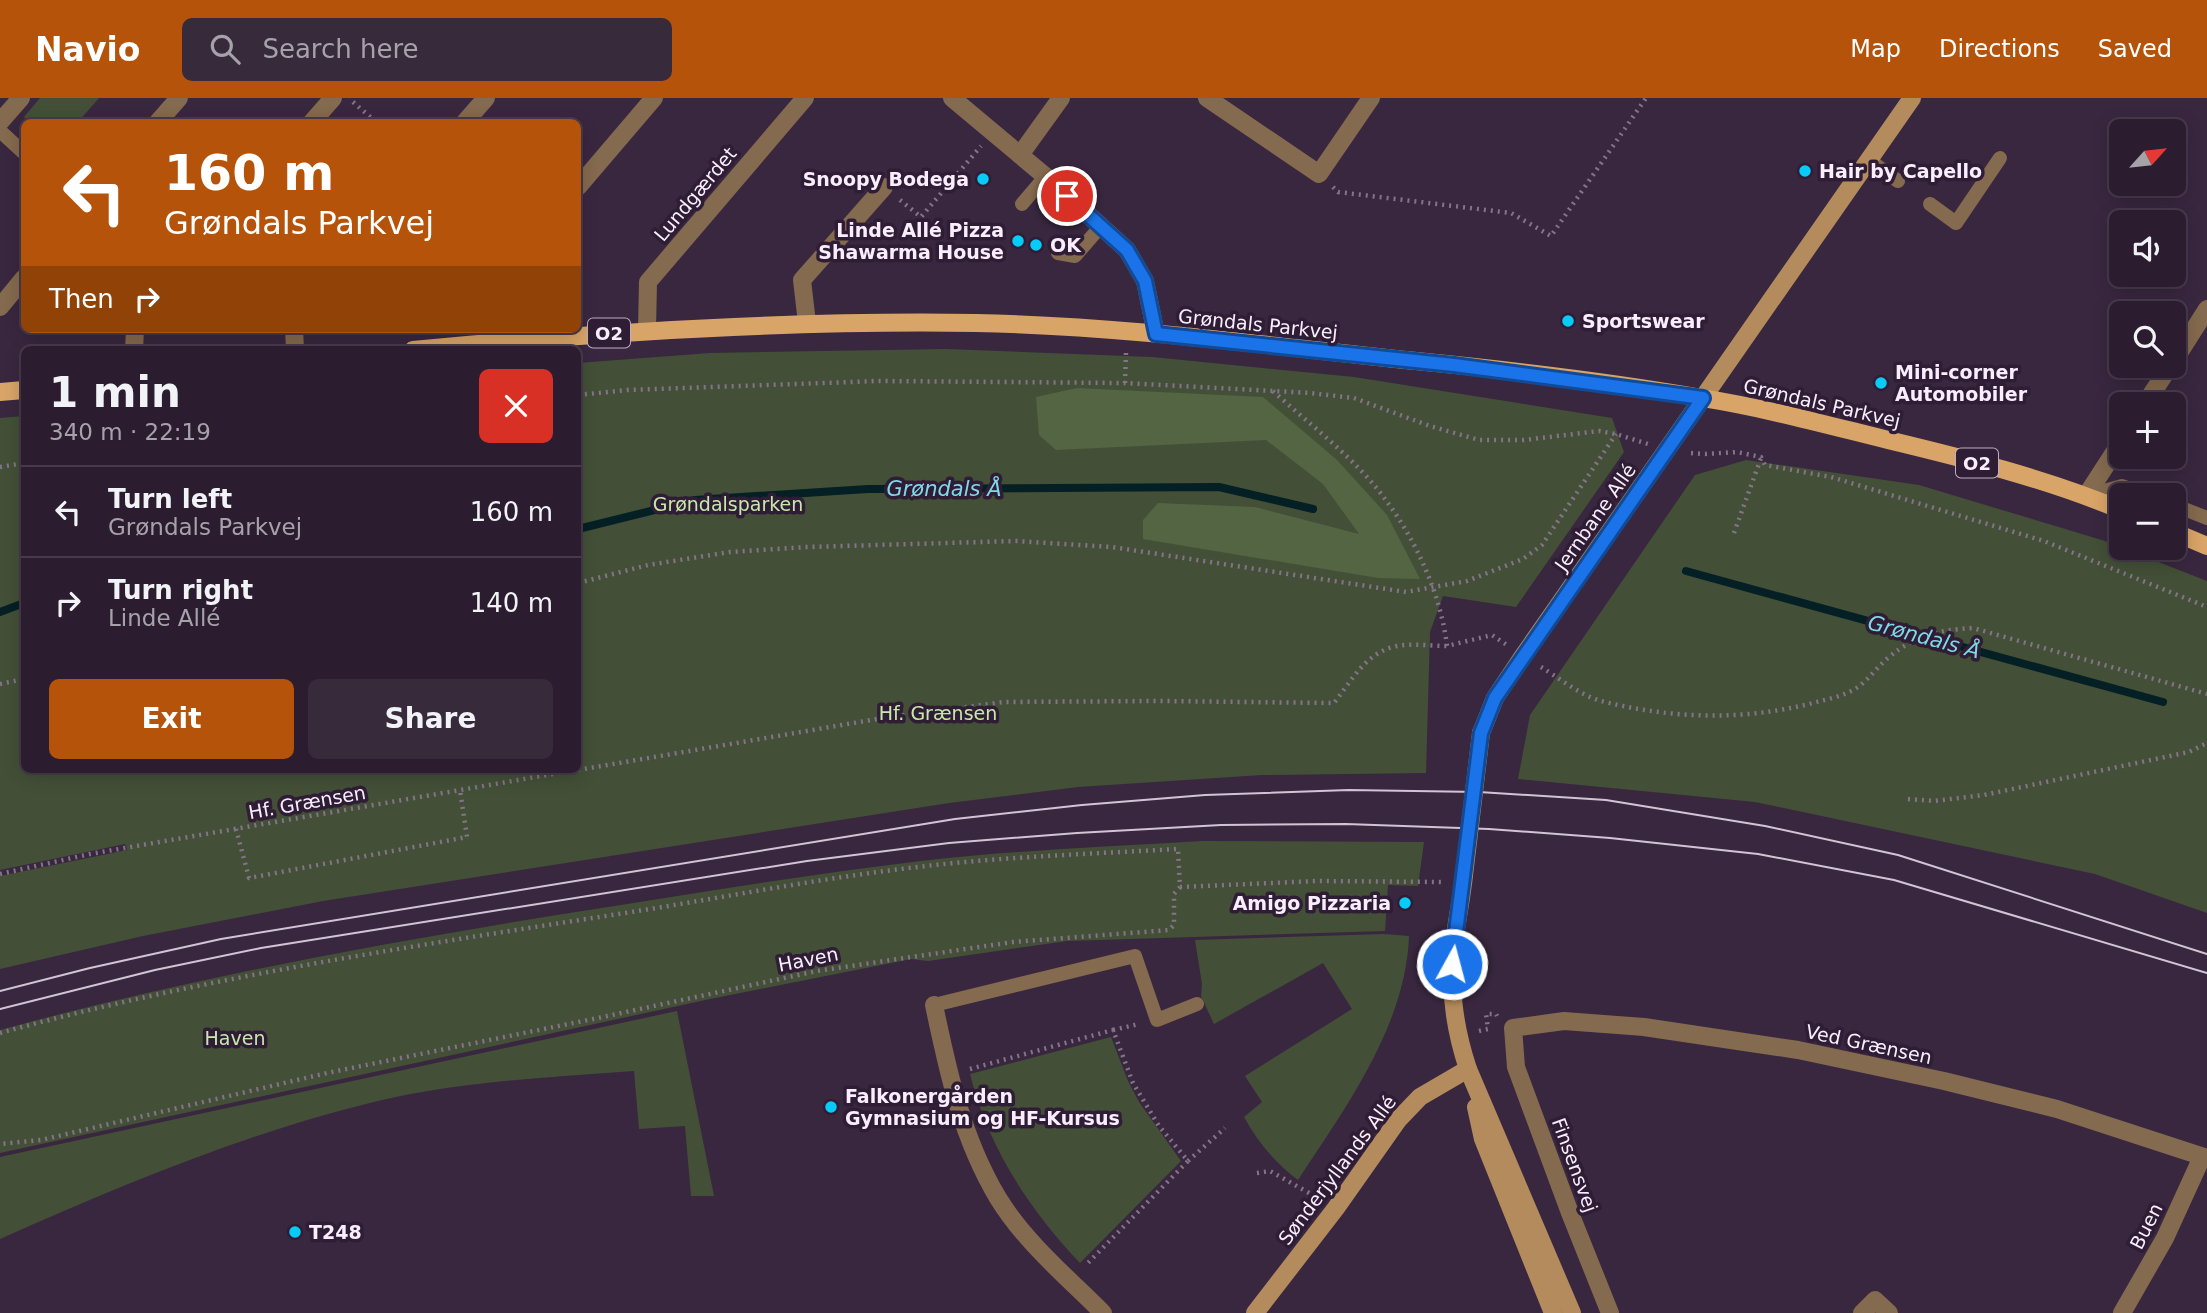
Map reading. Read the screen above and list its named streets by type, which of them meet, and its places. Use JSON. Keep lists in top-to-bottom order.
{
  "streets": {
    "main road": ["Grøndals Parkvej", "O2"],
    "street": [
      "Lundgærdet",
      "Jernbane Allé",
      "Ved Grænsen",
      "Finsensvej",
      "Sønderjyllands Allé",
      "Buen"
    ],
    "path": ["Hf. Grænsen", "Haven"]
  },
  "crossings": [
    ["Lundgærdet", "Grøndals Parkvej"],
    ["Grøndals Parkvej", "Jernbane Allé"],
    ["Jernbane Allé", "Sønderjyllands Allé"],
    ["Ved Grænsen", "Finsensvej"],
    ["Ved Grænsen", "Buen"]
  ],
  "water": ["Grøndals Å"],
  "parks": ["Grøndalsparken", "Hf. Grænsen", "Haven"],
  "places": [
    "Hair by Capello",
    "Snoopy Bodega",
    "Linde Allé Pizza Shawarma House",
    "OK",
    "Sportswear",
    "Mini-corner Automobiler",
    "Amigo Pizzaria",
    "Falkonergården Gymnasium og HF-Kursus",
    "T248"
  ],
  "north": "top right",
  "page": {
    "header": "Navio",
    "search": "Search here",
    "nav": ["Map", "Directions", "Saved"],
    "map_buttons": ["+", "−"],
    "turn": ["160 m", "Grøndals Parkvej"],
    "then": "Then",
    "heading": ["1 min", "340 m · 22:19"],
    "list": [
      {
        "name": "Turn left",
        "note": "Grøndals Parkvej",
        "value": "160 m"
      },
      {
        "name": "Turn right",
        "note": "Linde Allé",
        "value": "140 m"
      }
    ],
    "buttons": ["Exit", "Share"]
  }
}
